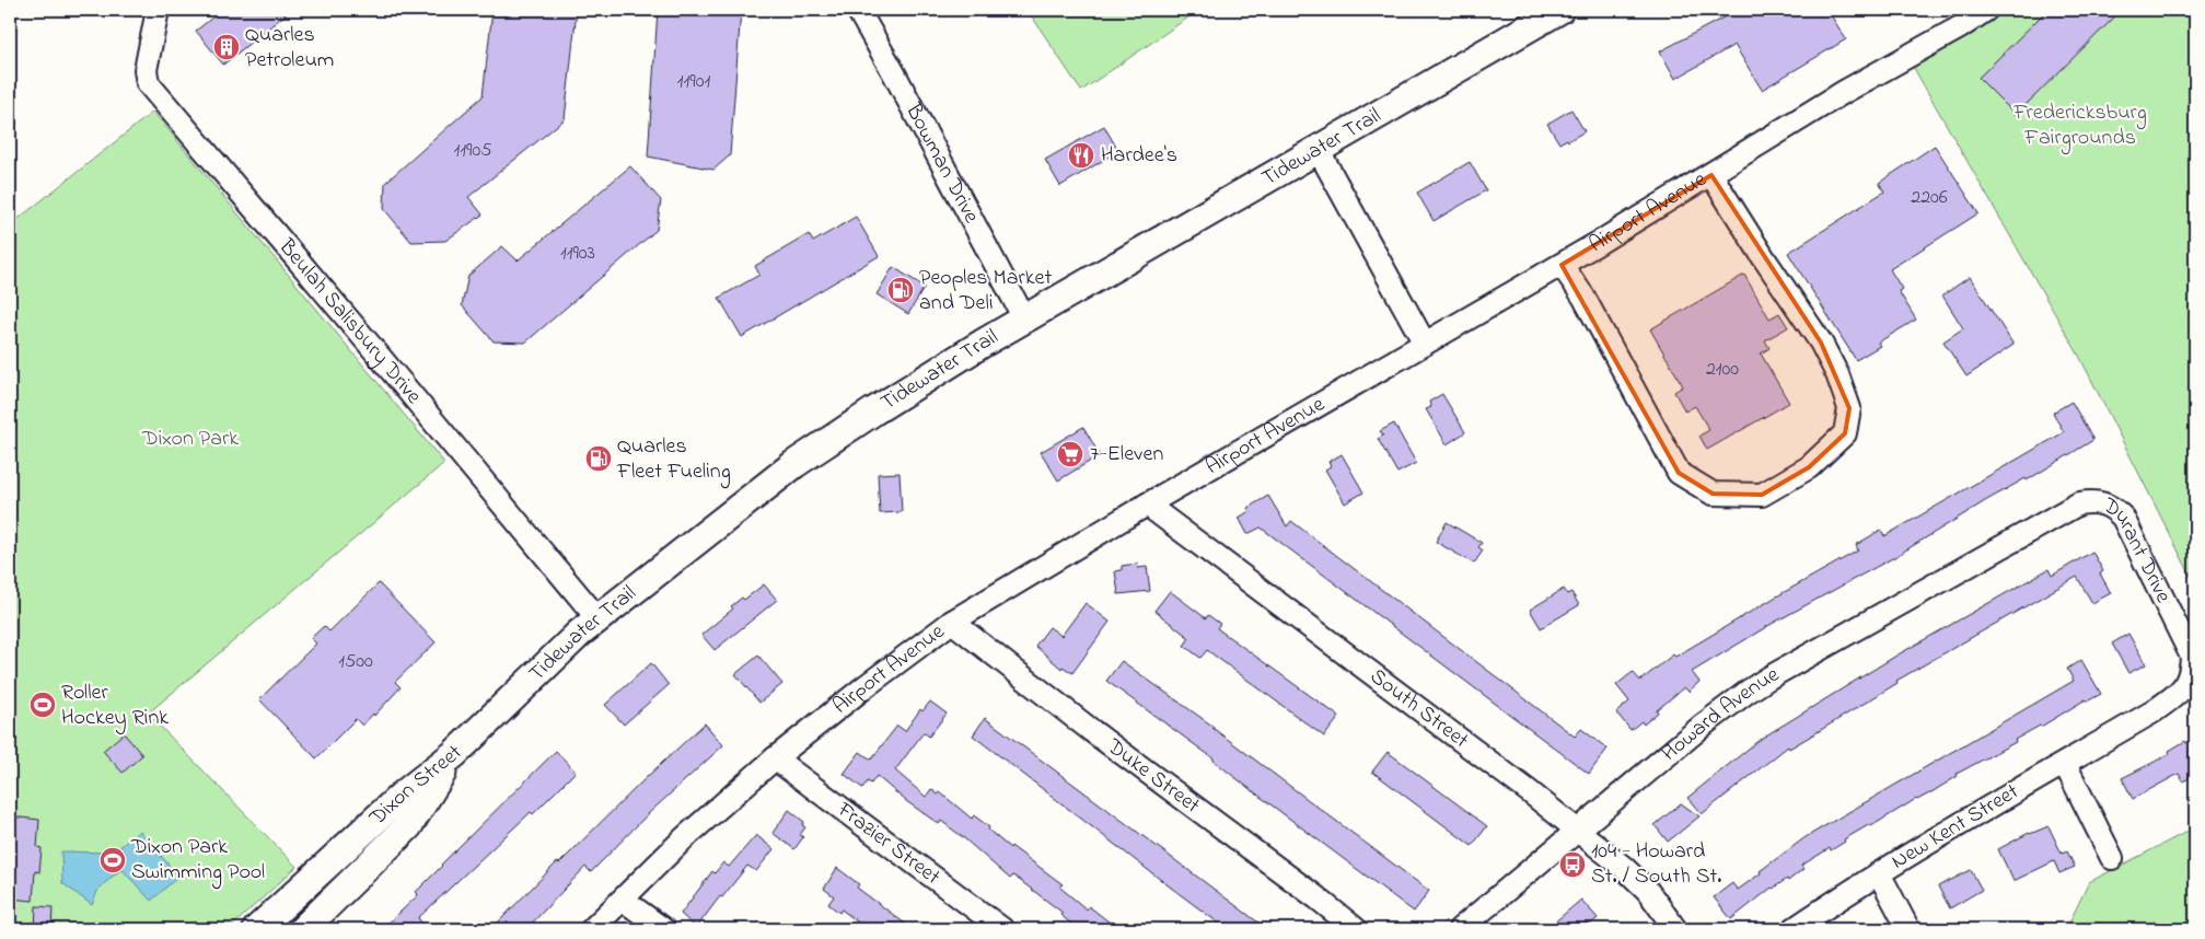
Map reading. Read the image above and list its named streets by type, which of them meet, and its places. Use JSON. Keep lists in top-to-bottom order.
{
  "streets": {
    "main road": ["Tidewater Trail", "Dixon Street"],
    "street": [
      "Bowman Drive",
      "Airport Avenue",
      "Beulah Salisbury Drive",
      "Durant Drive",
      "South Street",
      "Howard Avenue",
      "Duke Street",
      "New Kent Street",
      "Frazier Street"
    ]
  },
  "crossings": [
    ["Tidewater Trail", "Bowman Drive"],
    ["Tidewater Trail", "Beulah Salisbury Drive"],
    ["Tidewater Trail", "Dixon Street"],
    ["Airport Avenue", "South Street"],
    ["Airport Avenue", "Duke Street"],
    ["Airport Avenue", "Frazier Street"],
    ["Durant Drive", "Howard Avenue"],
    ["Durant Drive", "New Kent Street"],
    ["South Street", "Howard Avenue"]
  ],
  "parks": ["Fredericksburg Fairgrounds", "Dixon Park"],
  "places": {
    "building": ["Quarles Petroleum"],
    "restaurant": ["Hardee's"],
    "fuel station": ["Peoples Market and Deli", "Quarles Fleet Fueling"],
    "supermarket": ["7-Eleven"],
    "sports": ["Roller Hockey Rink", "Dixon Park Swimming Pool"],
    "bus stop": ["104 - Howard St. / South St."]
  },
  "house_numbers": [
    "11901",
    "11905",
    "2206",
    "11903",
    "2100",
    "1500"
  ]
}
